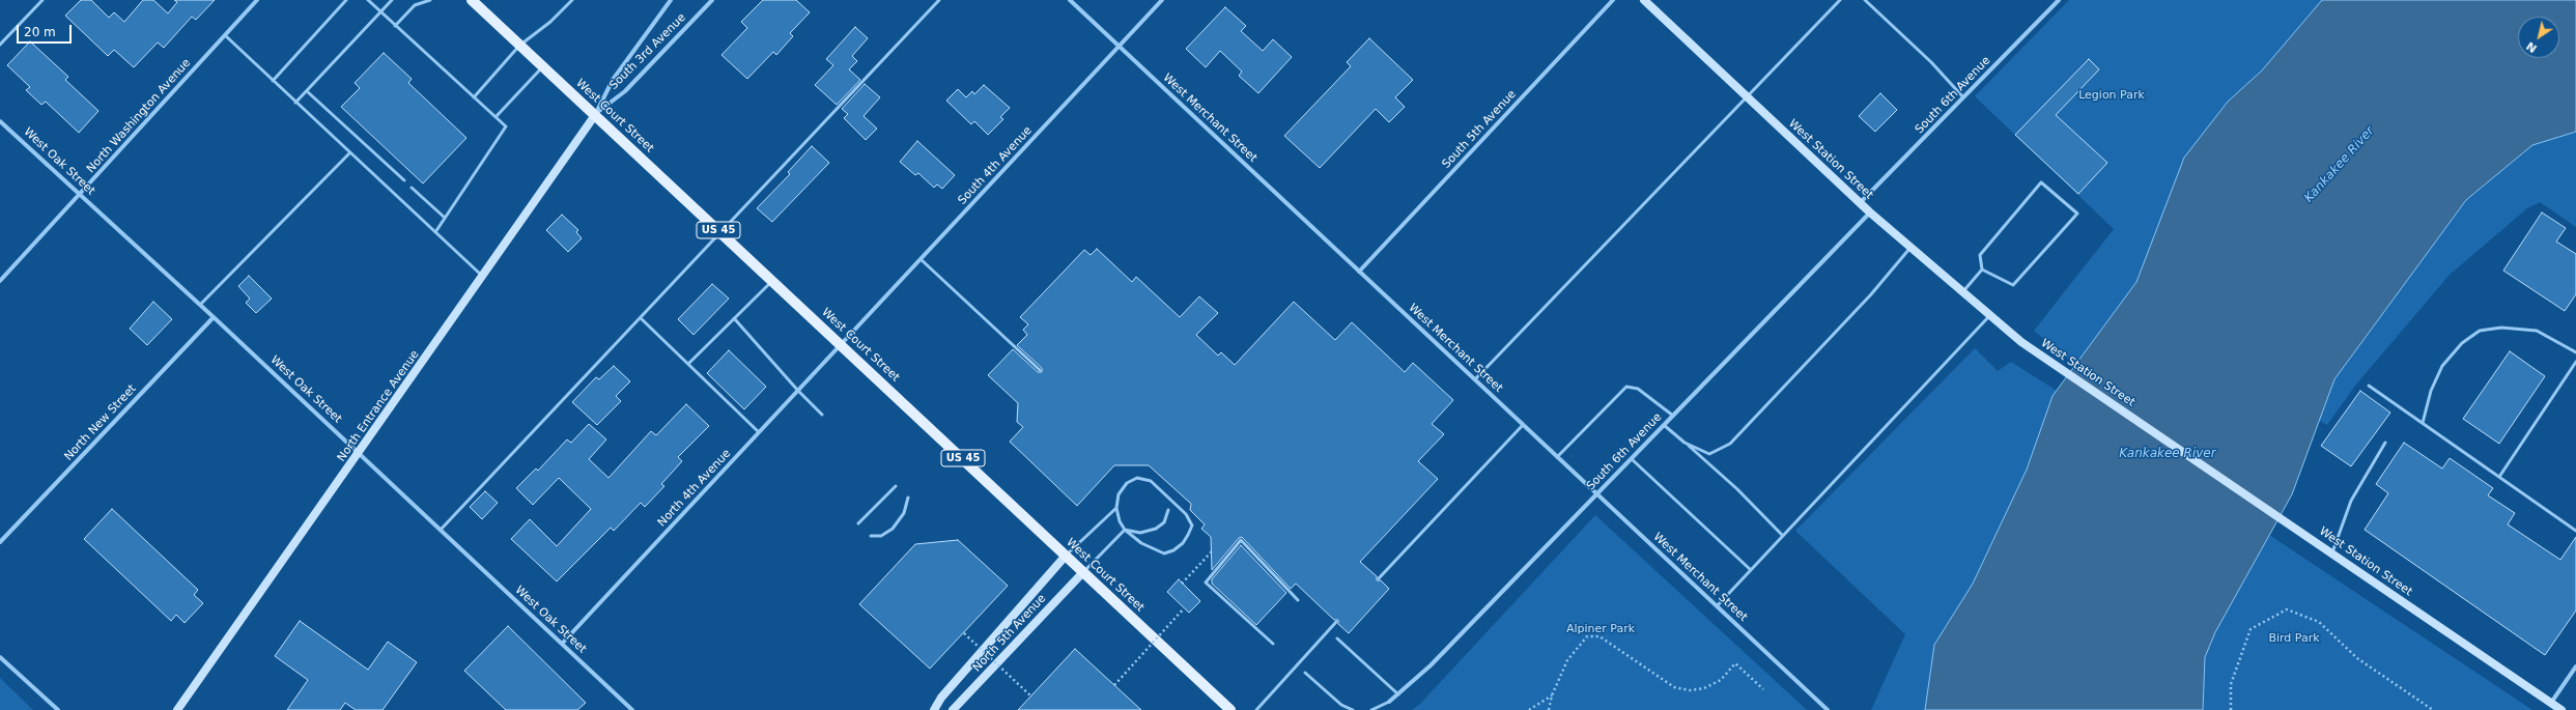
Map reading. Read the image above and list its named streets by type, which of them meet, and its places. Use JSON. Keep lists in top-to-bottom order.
{
  "streets": {
    "main road": [
      "West Court Street",
      "West Station Street",
      "US 45",
      "North Entrance Avenue",
      "North 5th Avenue"
    ],
    "street": [
      "South 3rd Avenue",
      "South 6th Avenue",
      "North Washington Avenue",
      "West Merchant Street",
      "South 5th Avenue",
      "West Oak Street",
      "South 4th Avenue",
      "North New Street",
      "North 4th Avenue"
    ]
  },
  "crossings": [
    ["South 3rd Avenue", "West Court Street"],
    ["South 3rd Avenue", "North Entrance Avenue"],
    ["South 6th Avenue", "West Merchant Street"],
    ["South 6th Avenue", "West Station Street"],
    ["North Washington Avenue", "West Oak Street"],
    ["West Court Street", "South 4th Avenue"],
    ["West Court Street", "North Entrance Avenue"],
    ["West Court Street", "North 4th Avenue"],
    ["West Court Street", "North 5th Avenue"],
    ["West Merchant Street", "South 5th Avenue"],
    ["West Merchant Street", "South 4th Avenue"],
    ["West Oak Street", "North Entrance Avenue"],
    ["West Oak Street", "North New Street"],
    ["West Oak Street", "North 4th Avenue"],
    ["South 4th Avenue", "North 4th Avenue"]
  ],
  "water": ["Kankakee River"],
  "parks": ["Legion Park", "Alpiner Park", "Bird Park"],
  "scale_bar": "20 m",
  "north": "bottom left"
}
